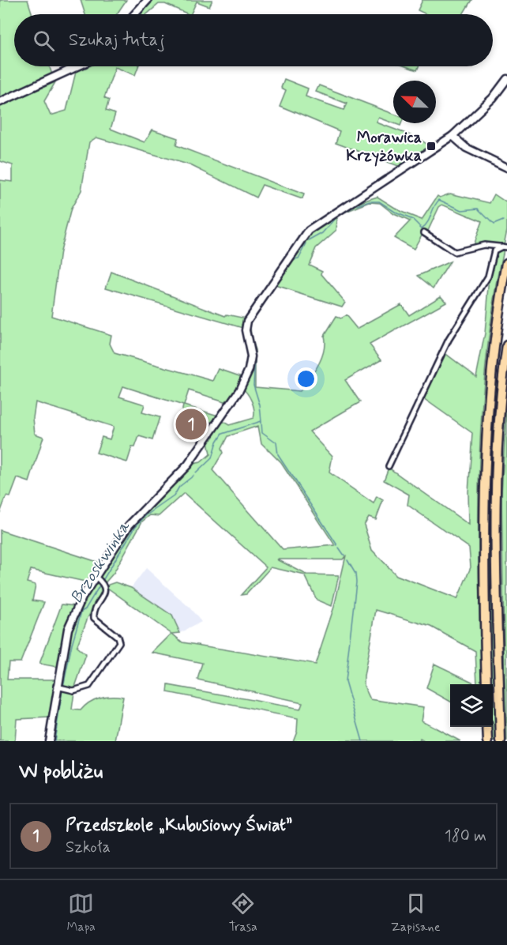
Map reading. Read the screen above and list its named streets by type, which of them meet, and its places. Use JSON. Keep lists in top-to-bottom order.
{
  "water": ["Brzoskwinka"],
  "places": {
    "transit": ["Morawica Krzyżówka"]
  },
  "north": "top left",
  "page": {
    "search": "Szukaj tutaj",
    "pins": "1",
    "heading": "W pobliżu",
    "list": [
      {
        "mark": "1",
        "name": "Przedszkole „Kubusiowy Świat”",
        "note": "Szkoła",
        "value": "180 m"
      }
    ],
    "nav": ["Mapa", "Trasa", "Zapisane"]
  }
}
